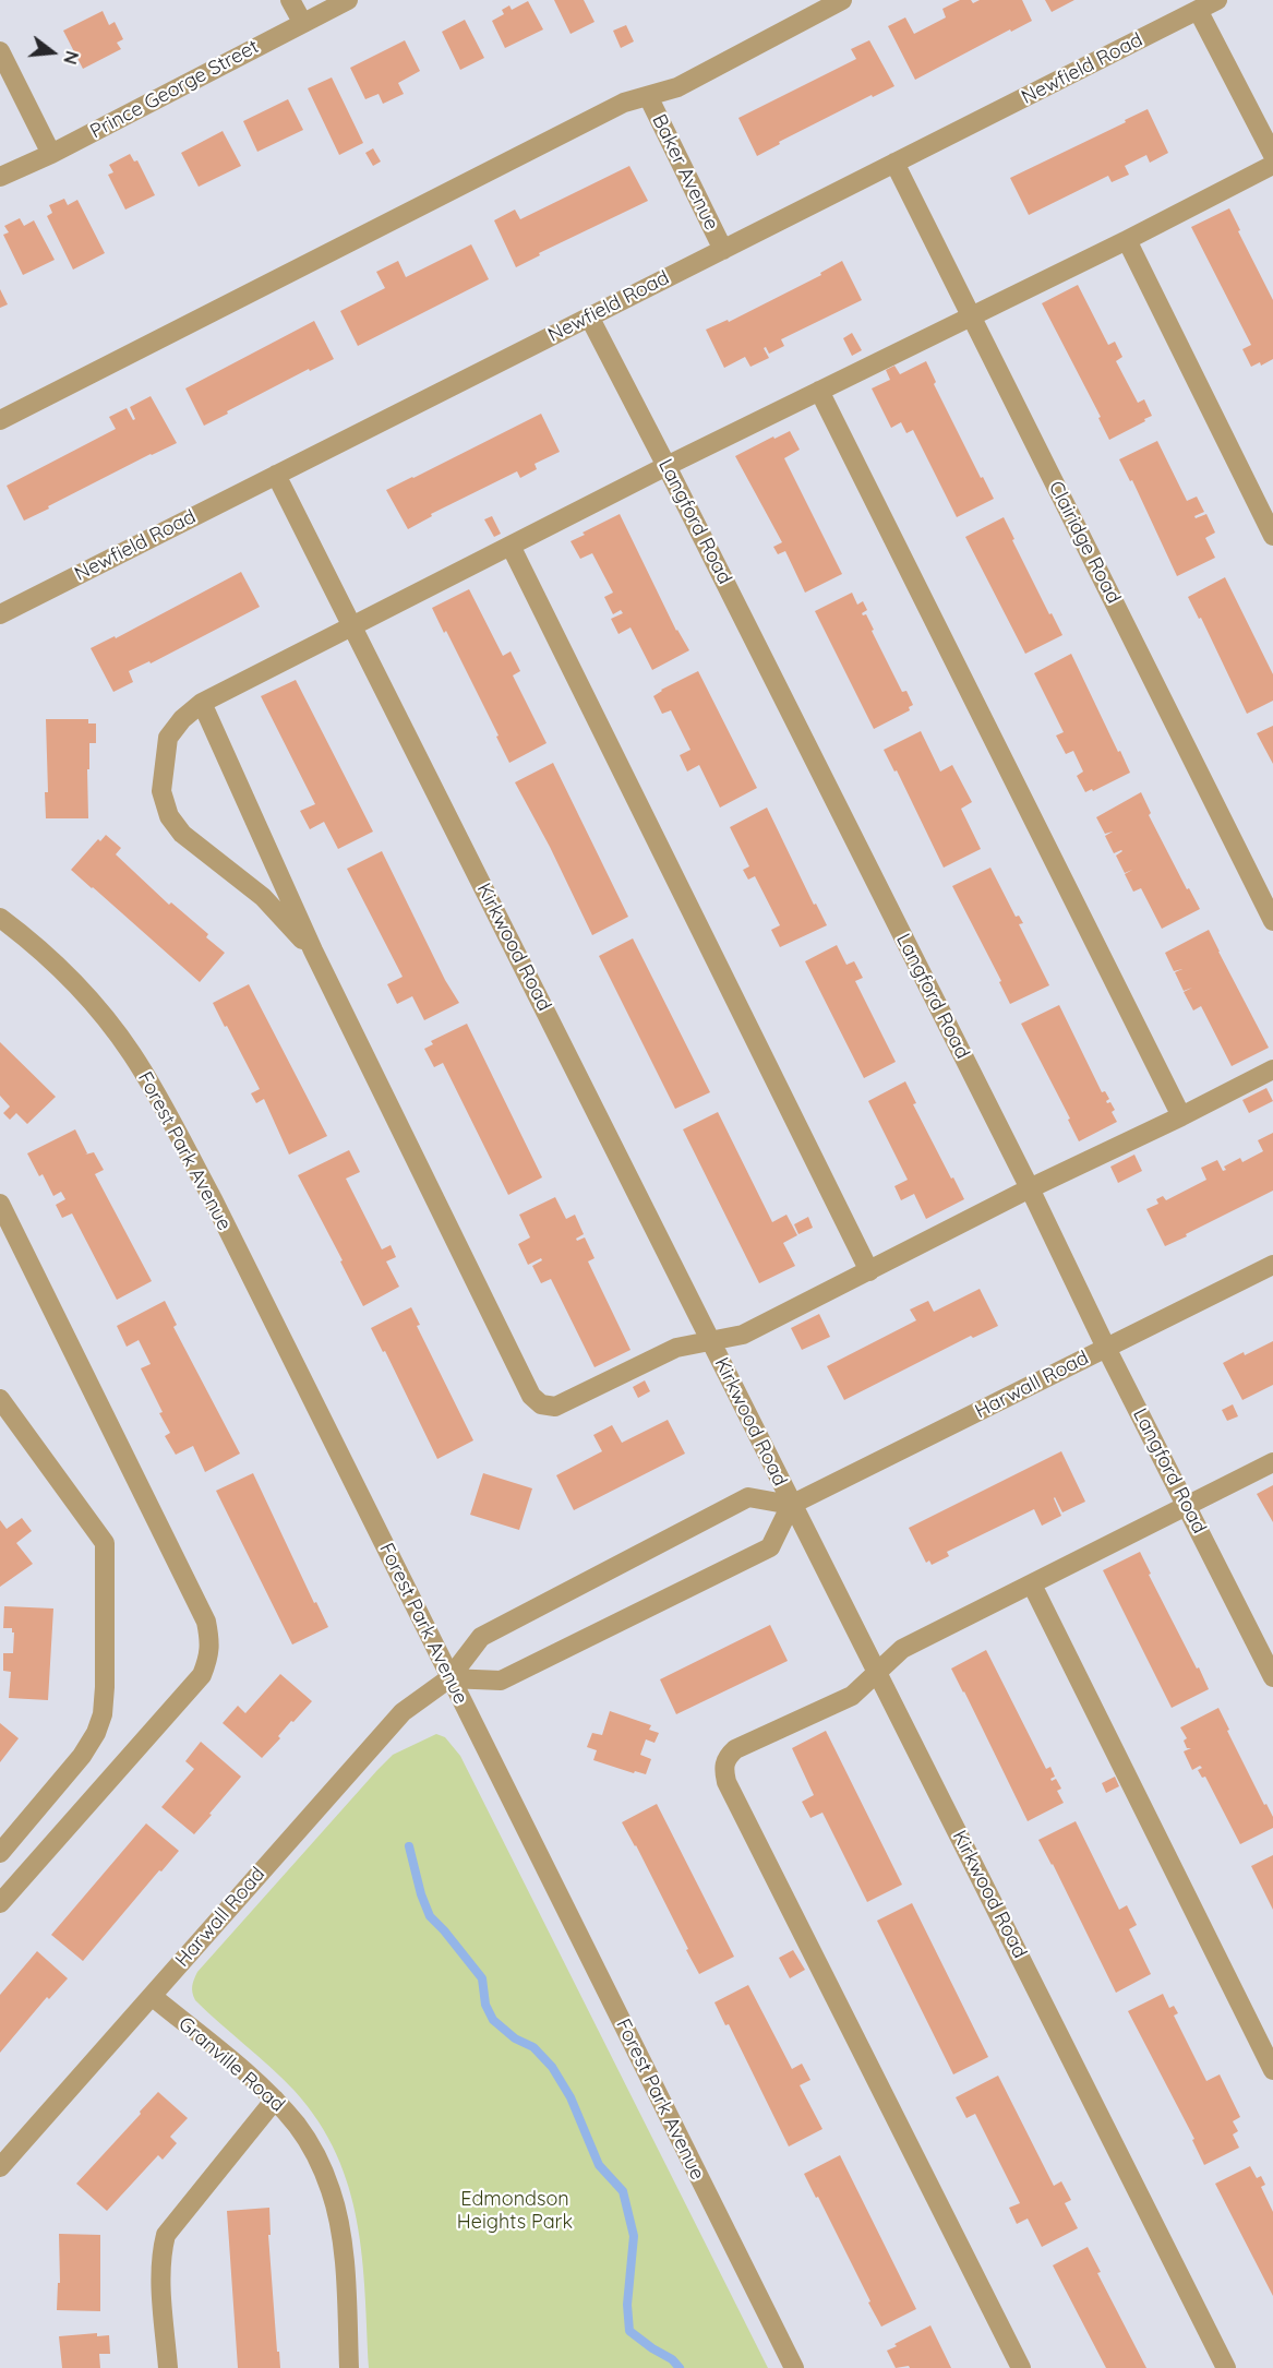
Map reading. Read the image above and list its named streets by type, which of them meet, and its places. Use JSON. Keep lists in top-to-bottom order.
{
  "streets": {
    "street": [
      "Newfield Road",
      "Prince George Street",
      "Baker Avenue",
      "Langford Road",
      "Clairidge Road",
      "Kirkwood Road",
      "Forest Park Avenue",
      "Harwall Road",
      "Granville Road"
    ]
  },
  "crossings": [
    ["Newfield Road", "Baker Avenue"],
    ["Newfield Road", "Langford Road"],
    ["Newfield Road", "Clairidge Road"],
    ["Newfield Road", "Kirkwood Road"],
    ["Langford Road", "Harwall Road"],
    ["Kirkwood Road", "Harwall Road"],
    ["Forest Park Avenue", "Harwall Road"],
    ["Harwall Road", "Granville Road"]
  ],
  "parks": ["Edmondson Heights Park"],
  "north": "right"
}
